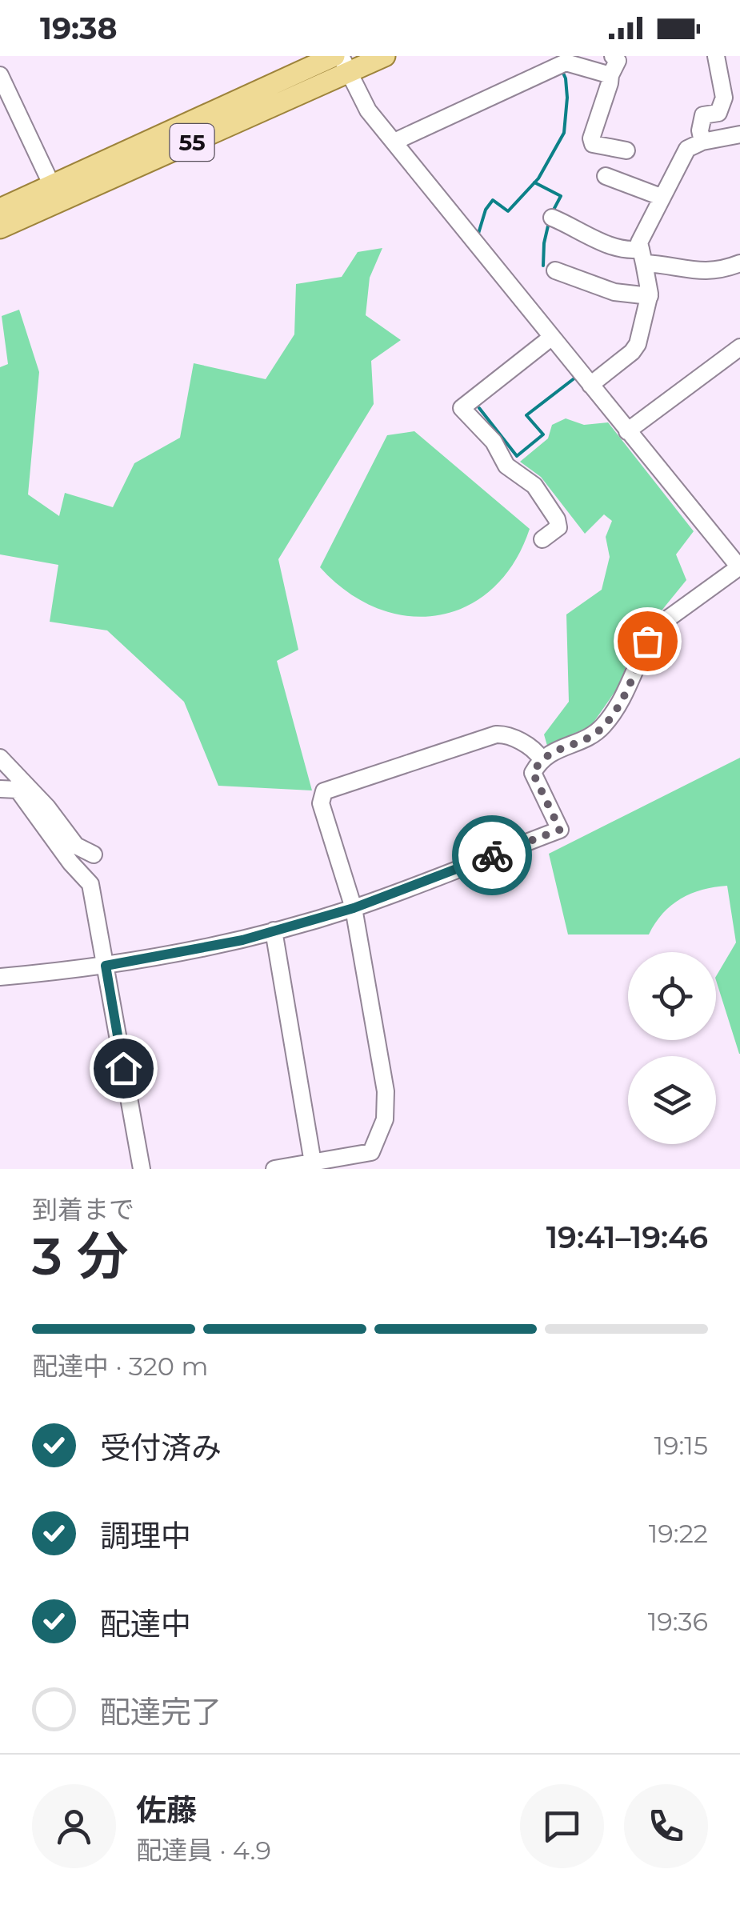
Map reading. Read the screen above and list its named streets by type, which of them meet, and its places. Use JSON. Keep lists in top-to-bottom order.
{
  "streets": {
    "main road": ["55"]
  },
  "page": {
    "status": "19:38",
    "heading": ["3 分", "到着まで", "19:41–19:46"],
    "panel": ["佐藤", "配達員 · 4.9"],
    "bar": "配達中 · 320 m",
    "list": [
      ["受付済み", "19:15"],
      ["調理中", "19:22"],
      ["配達中", "19:36"],
      "配達完了"
    ]
  }
}
